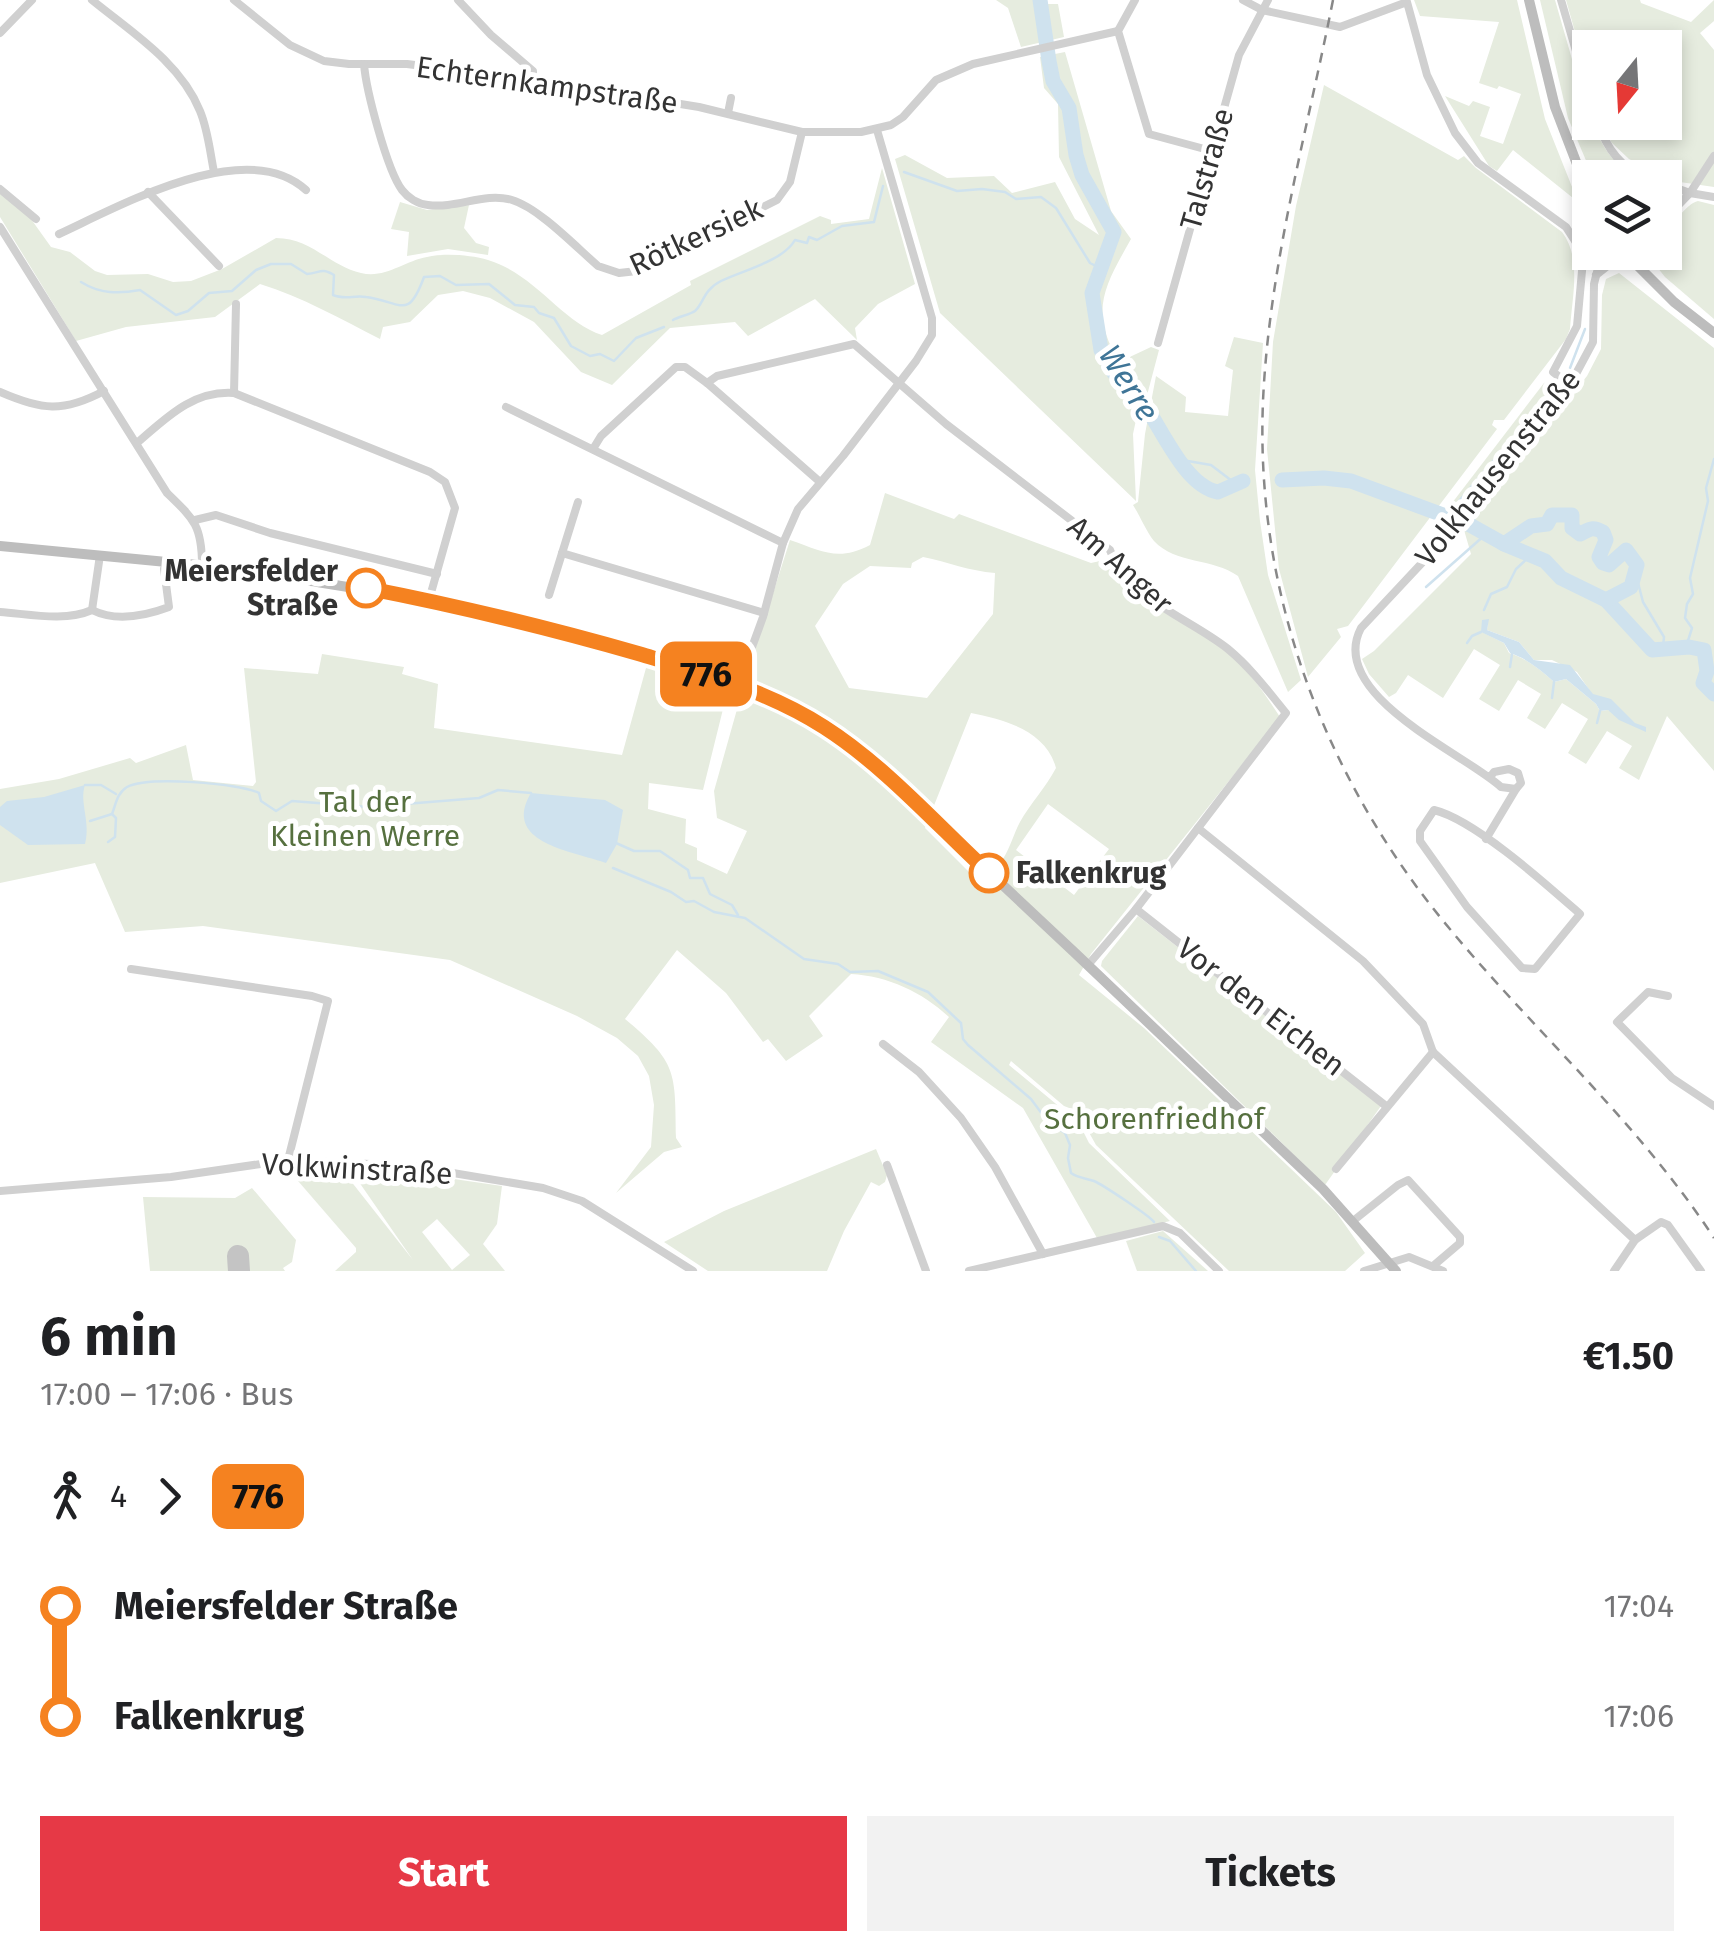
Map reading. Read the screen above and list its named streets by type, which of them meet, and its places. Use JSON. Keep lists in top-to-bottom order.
{
  "streets": {
    "street": [
      "Echternkampstraße",
      "Talstraße",
      "Rötkersiek",
      "Volkhausenstraße",
      "Am Anger",
      "Vor den Eichen",
      "Volkwinstraße"
    ]
  },
  "crossings": [
    ["Echternkampstraße", "Rötkersiek"]
  ],
  "water": ["Werre"],
  "parks": ["Tal der Kleinen Werre", "Schorenfriedhof"],
  "places": ["Meiersfelder Straße", "Falkenkrug"],
  "lines": ["bus line 776"],
  "north": "bottom",
  "page": {
    "on_map": "776",
    "heading": ["6 min", "17:00 – 17:06 · Bus", "€1.50"],
    "legs": ["4", "776"],
    "list": [
      {
        "name": "Meiersfelder Straße",
        "value": "17:04"
      },
      {
        "name": "Falkenkrug",
        "value": "17:06"
      }
    ],
    "buttons": ["Start", "Tickets"]
  }
}
